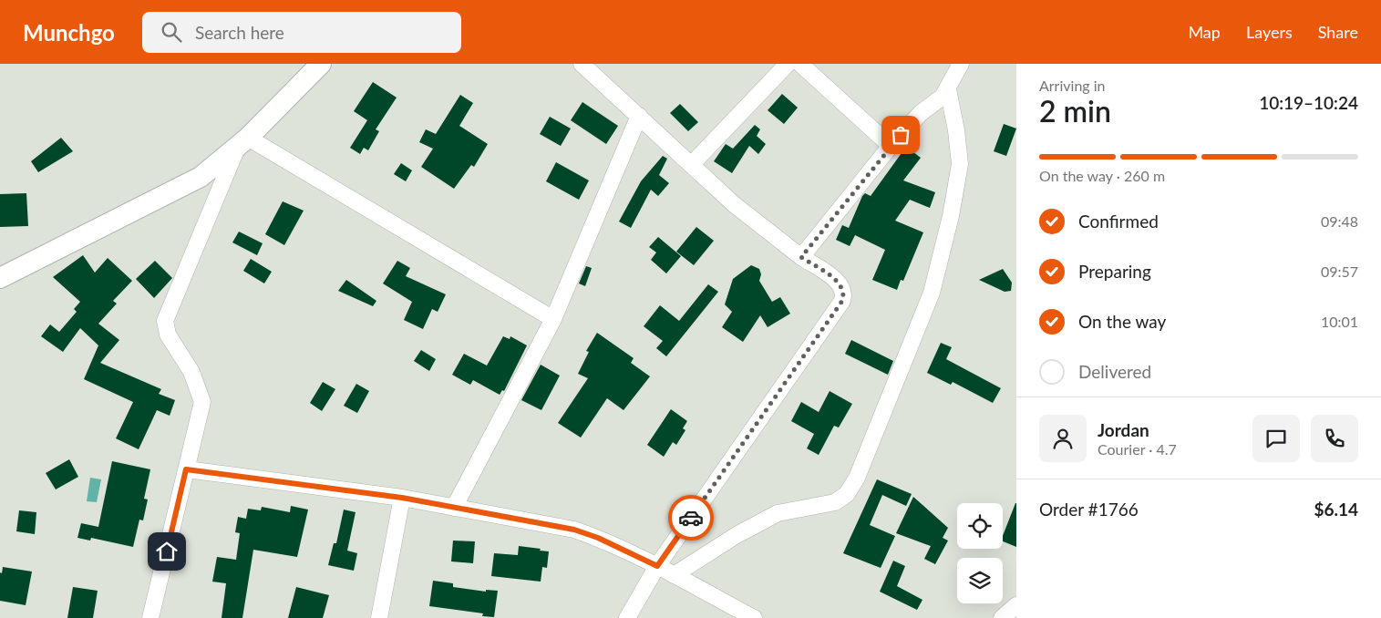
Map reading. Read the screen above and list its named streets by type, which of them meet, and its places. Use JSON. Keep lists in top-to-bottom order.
{
  "page": {
    "header": "Munchgo",
    "search": "Search here",
    "nav": ["Map", "Layers", "Share"],
    "heading": ["2 min", "Arriving in", "10:19–10:24"],
    "panel": [
      "Jordan",
      "Courier · 4.7",
      "Order #1766",
      "$6.14"
    ],
    "bar": "On the way · 260 m",
    "list": [
      ["Confirmed", "09:48"],
      ["Preparing", "09:57"],
      ["On the way", "10:01"],
      "Delivered"
    ]
  }
}
